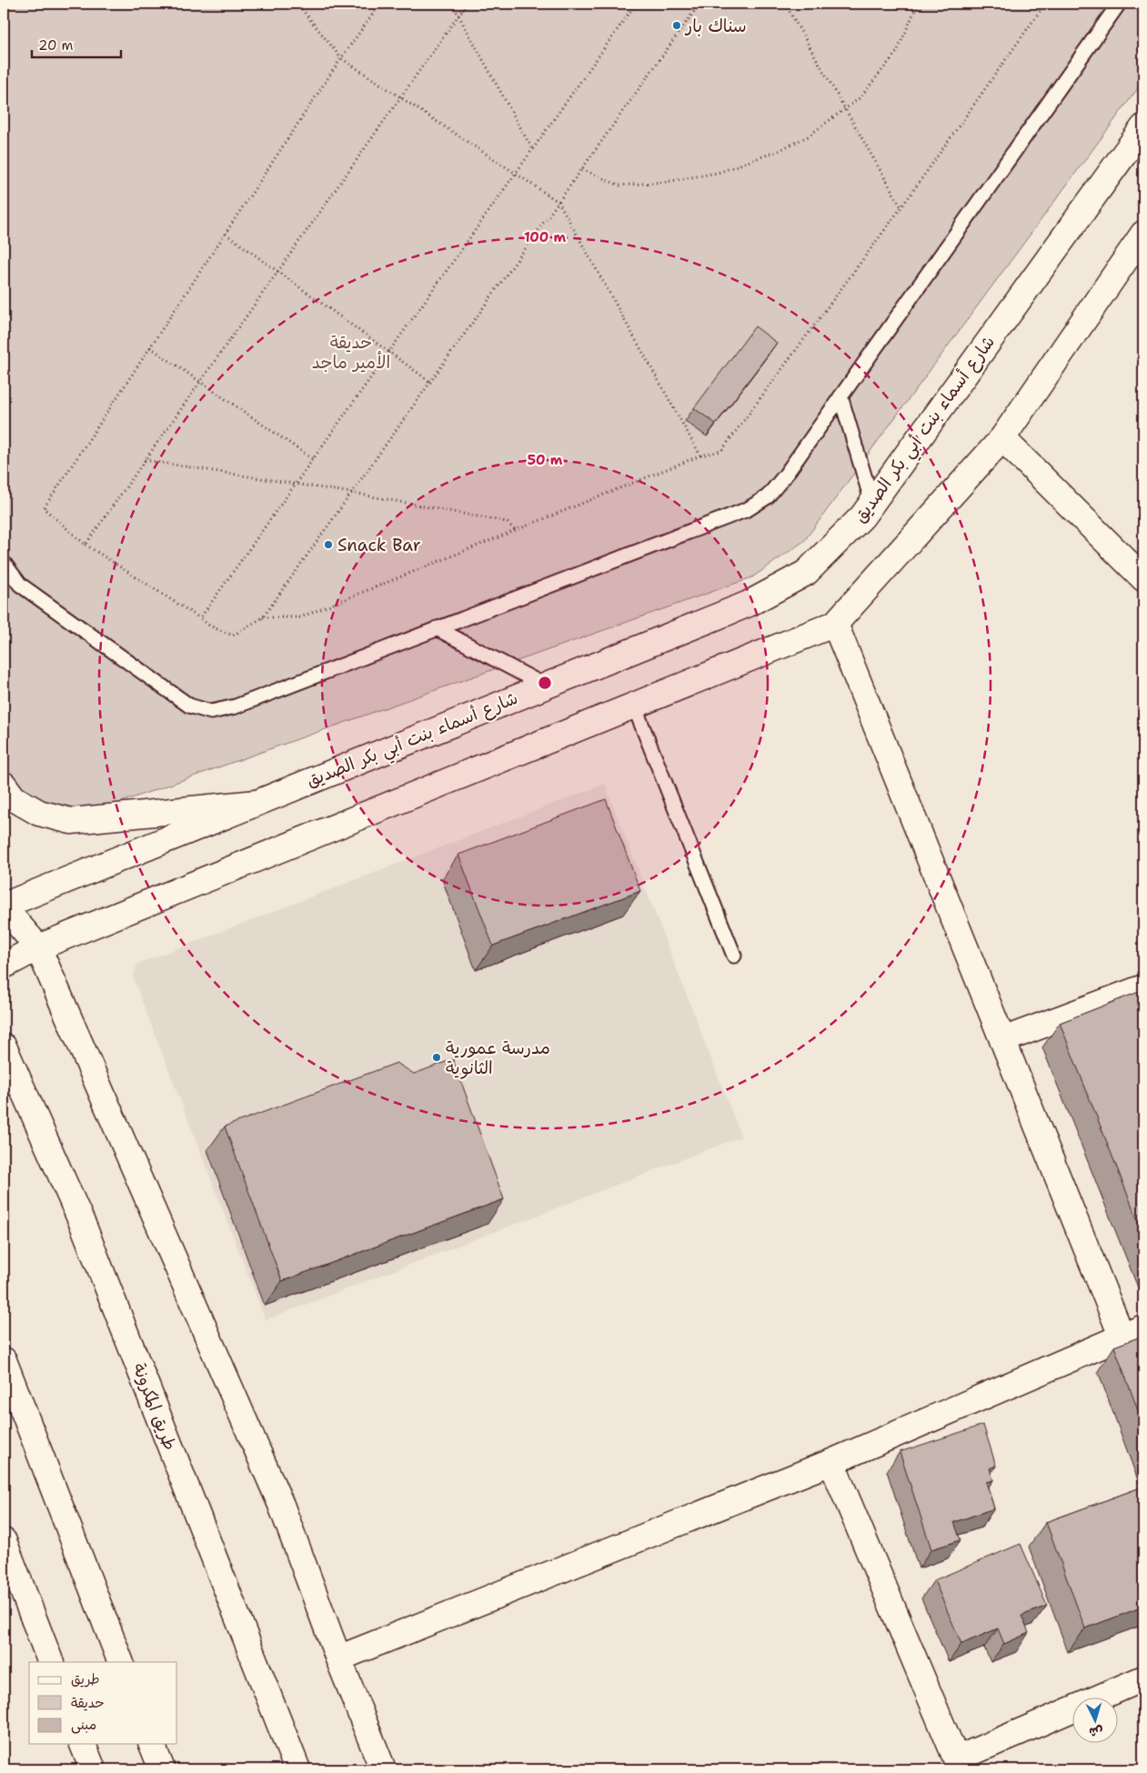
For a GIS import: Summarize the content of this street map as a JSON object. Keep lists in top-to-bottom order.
{
  "streets": {
    "street": ["شارع أسماء بنت أبي بكر الصديق", "طريق المكرونة"]
  },
  "parks": ["حديقة الأمير ماجد"],
  "places": ["سناك بار", "Snack Bar", "مدرسة عمورية الثانوية"],
  "legend": ["طريق", "حديقة", "مبنى"],
  "scale_bar": "20 m",
  "north": "bottom",
  "rings": ["100 m", "50 m"]
}
